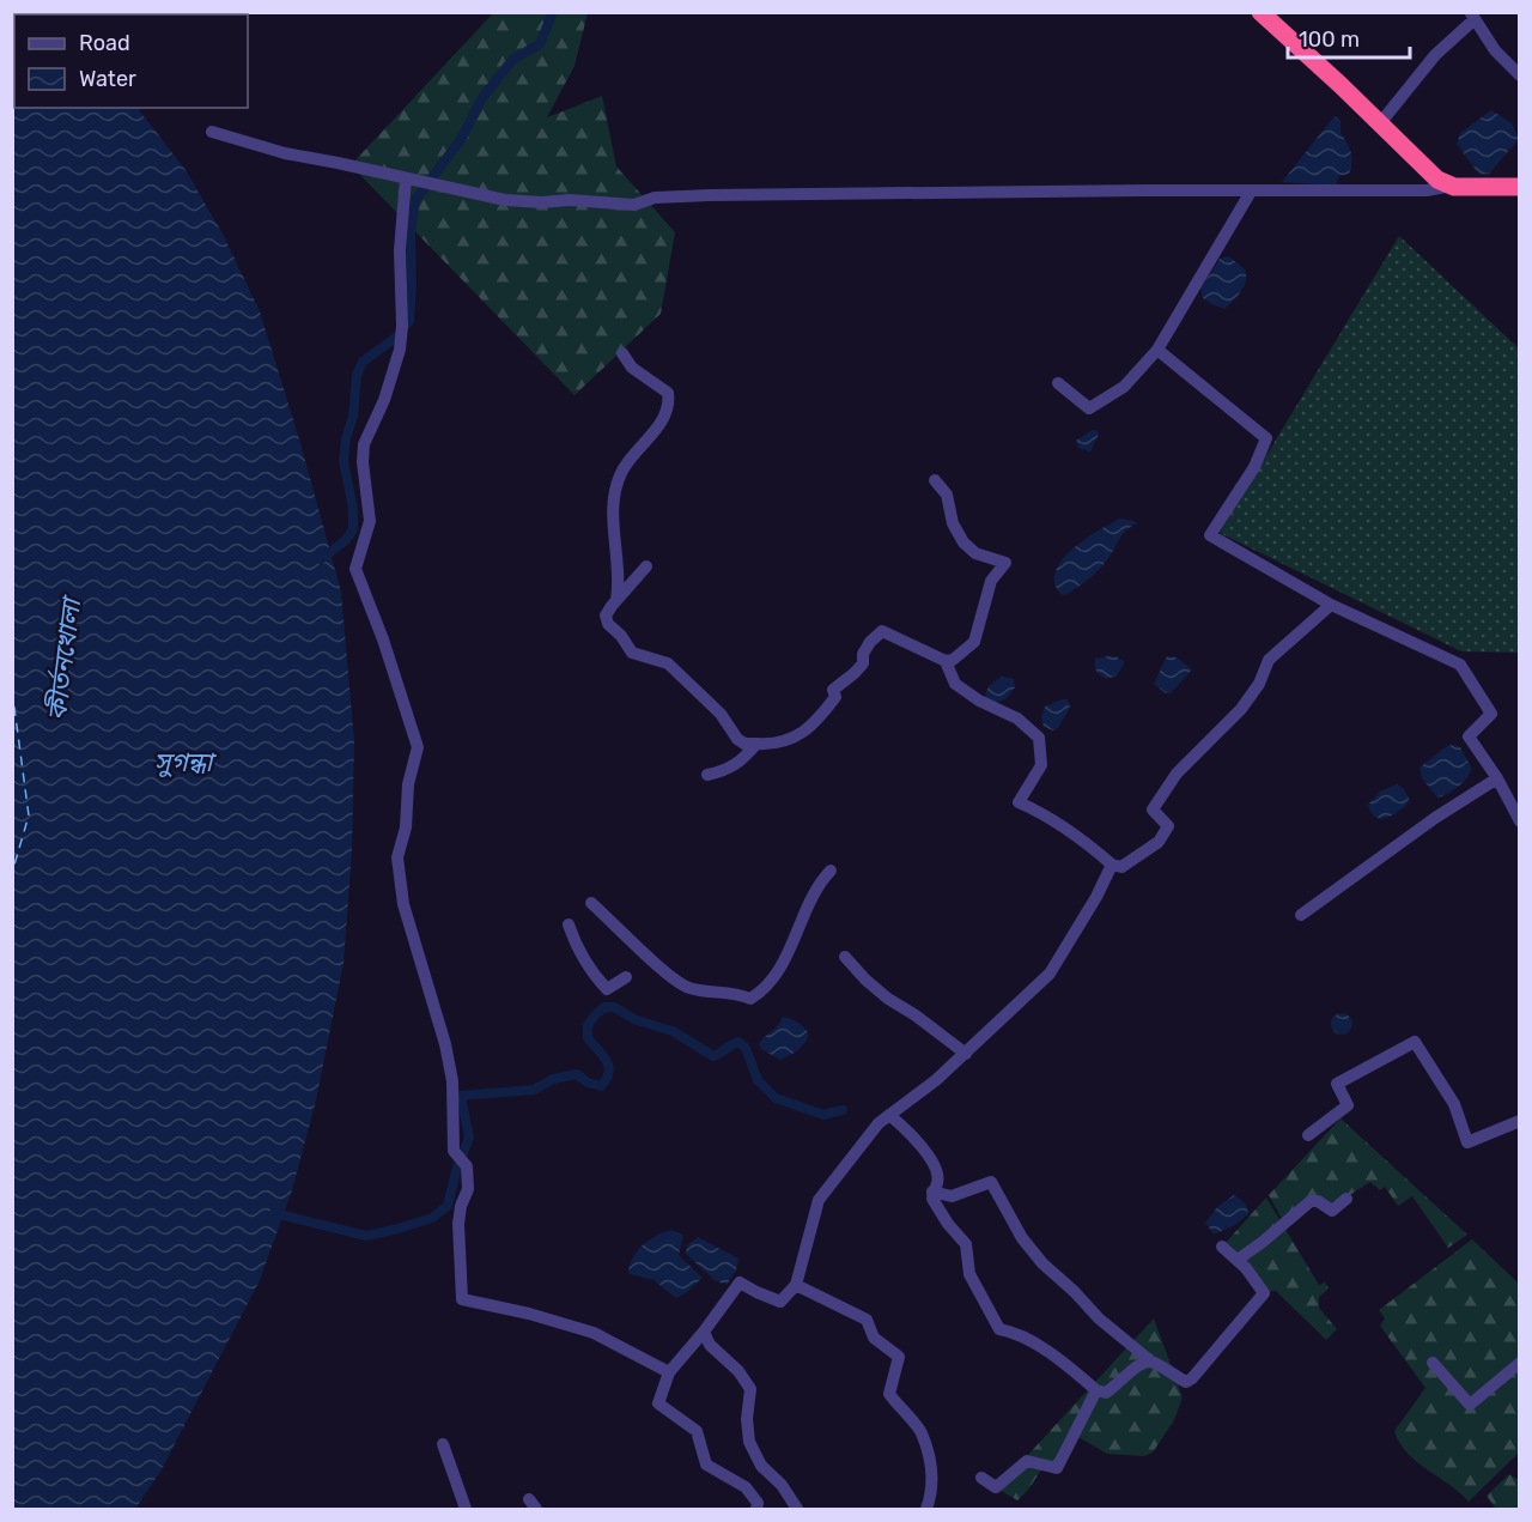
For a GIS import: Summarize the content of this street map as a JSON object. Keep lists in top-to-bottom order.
{
  "water": ["কীর্তনখোলা", "সুগন্ধা"],
  "legend": ["Road", "Water"],
  "scale_bar": "100 m"
}
